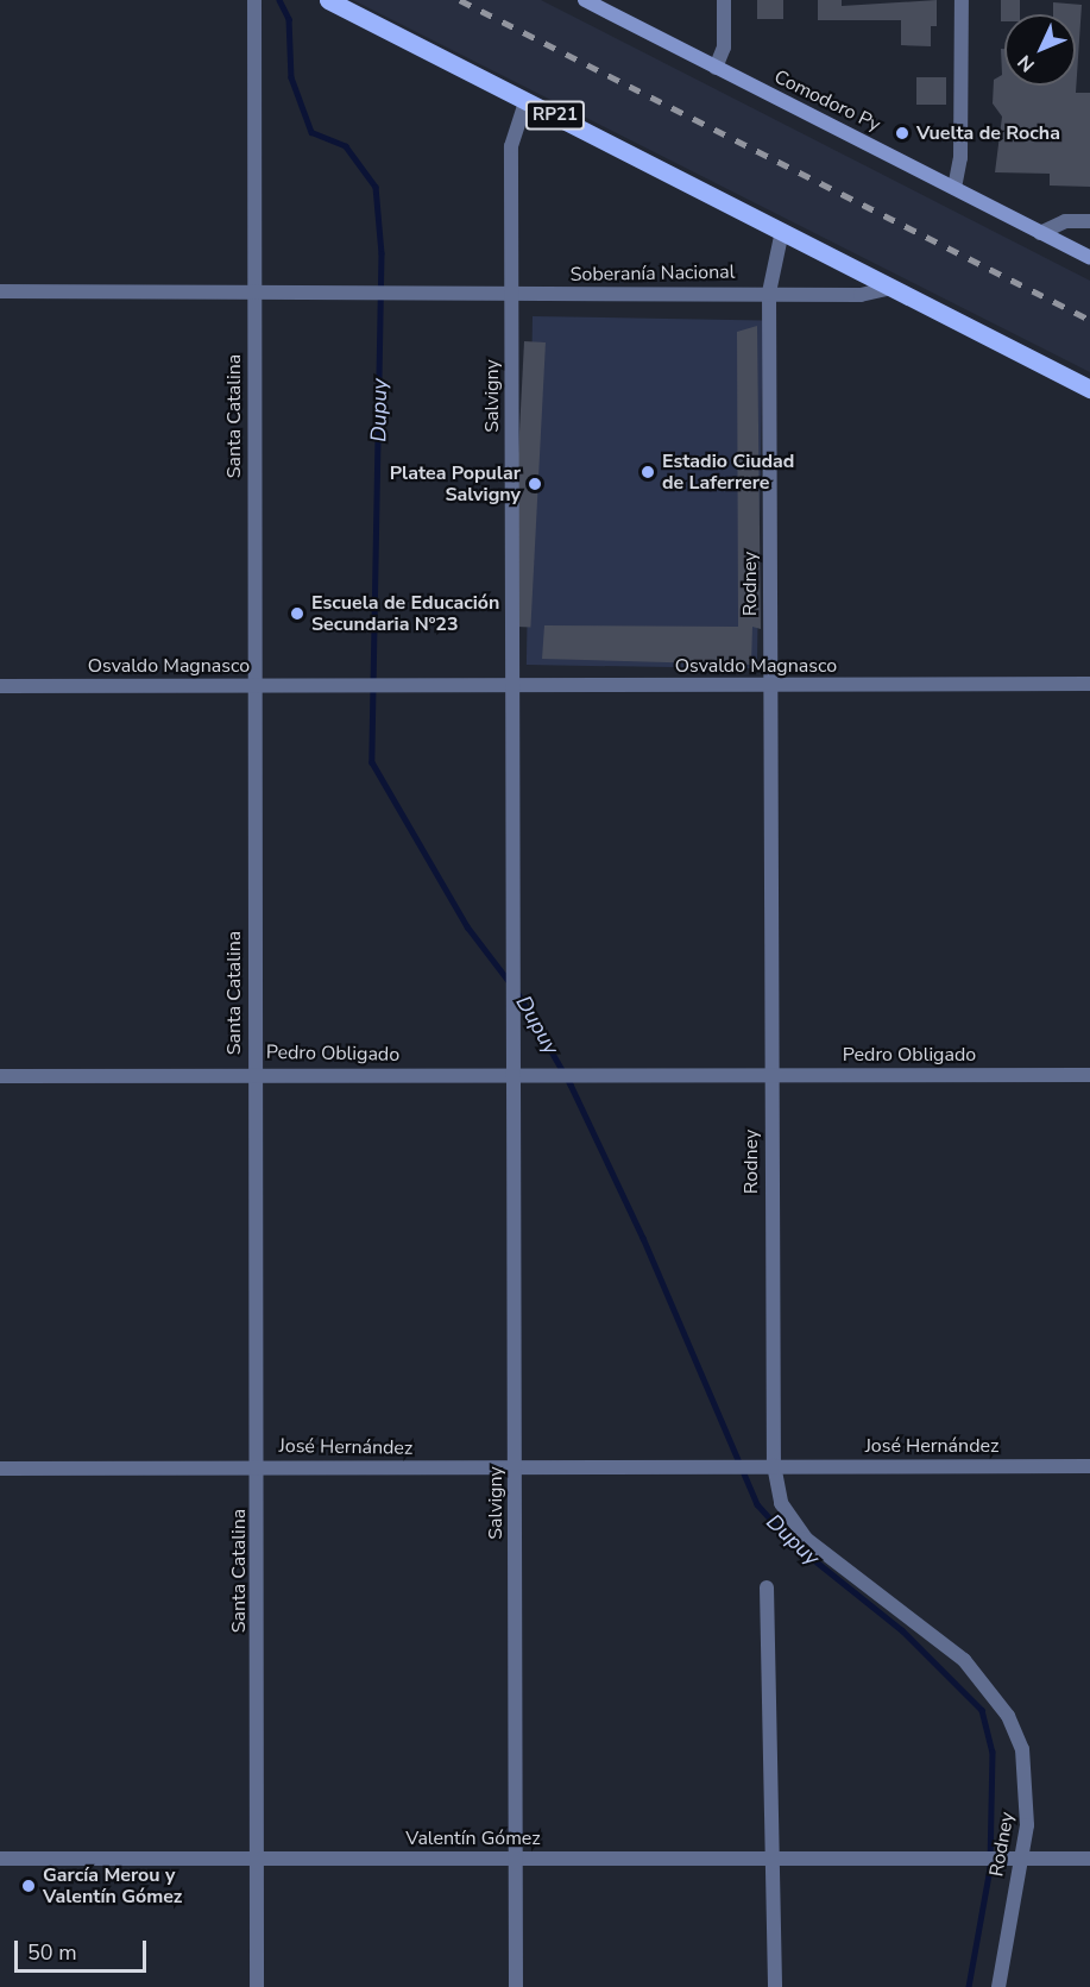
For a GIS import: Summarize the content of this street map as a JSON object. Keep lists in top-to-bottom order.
{
  "streets": {
    "main road": ["Comodoro Py", "RP21"],
    "street": [
      "Soberanía Nacional",
      "Salvigny",
      "Santa Catalina",
      "Rodney",
      "Osvaldo Magnasco",
      "Pedro Obligado",
      "José Hernández",
      "Valentín Gómez"
    ]
  },
  "crossings": [
    ["RP21", "Soberanía Nacional"],
    ["RP21", "Salvigny"],
    ["RP21", "Rodney"],
    ["Soberanía Nacional", "Salvigny"],
    ["Soberanía Nacional", "Santa Catalina"],
    ["Soberanía Nacional", "Rodney"],
    ["Salvigny", "Osvaldo Magnasco"],
    ["Salvigny", "Pedro Obligado"],
    ["Salvigny", "José Hernández"],
    ["Salvigny", "Valentín Gómez"],
    ["Santa Catalina", "Osvaldo Magnasco"],
    ["Santa Catalina", "Pedro Obligado"],
    ["Santa Catalina", "José Hernández"],
    ["Santa Catalina", "Valentín Gómez"],
    ["Rodney", "Osvaldo Magnasco"],
    ["Rodney", "Pedro Obligado"],
    ["Rodney", "José Hernández"],
    ["Rodney", "Valentín Gómez"]
  ],
  "water": ["Dupuy"],
  "places": [
    "Vuelta de Rocha",
    "Estadio Ciudad de Laferrere",
    "Platea Popular Salvigny",
    "Escuela de Educación Secundaria Nº23",
    "García Merou y Valentín Gómez"
  ],
  "scale_bar": "50 m",
  "north": "bottom left"
}
